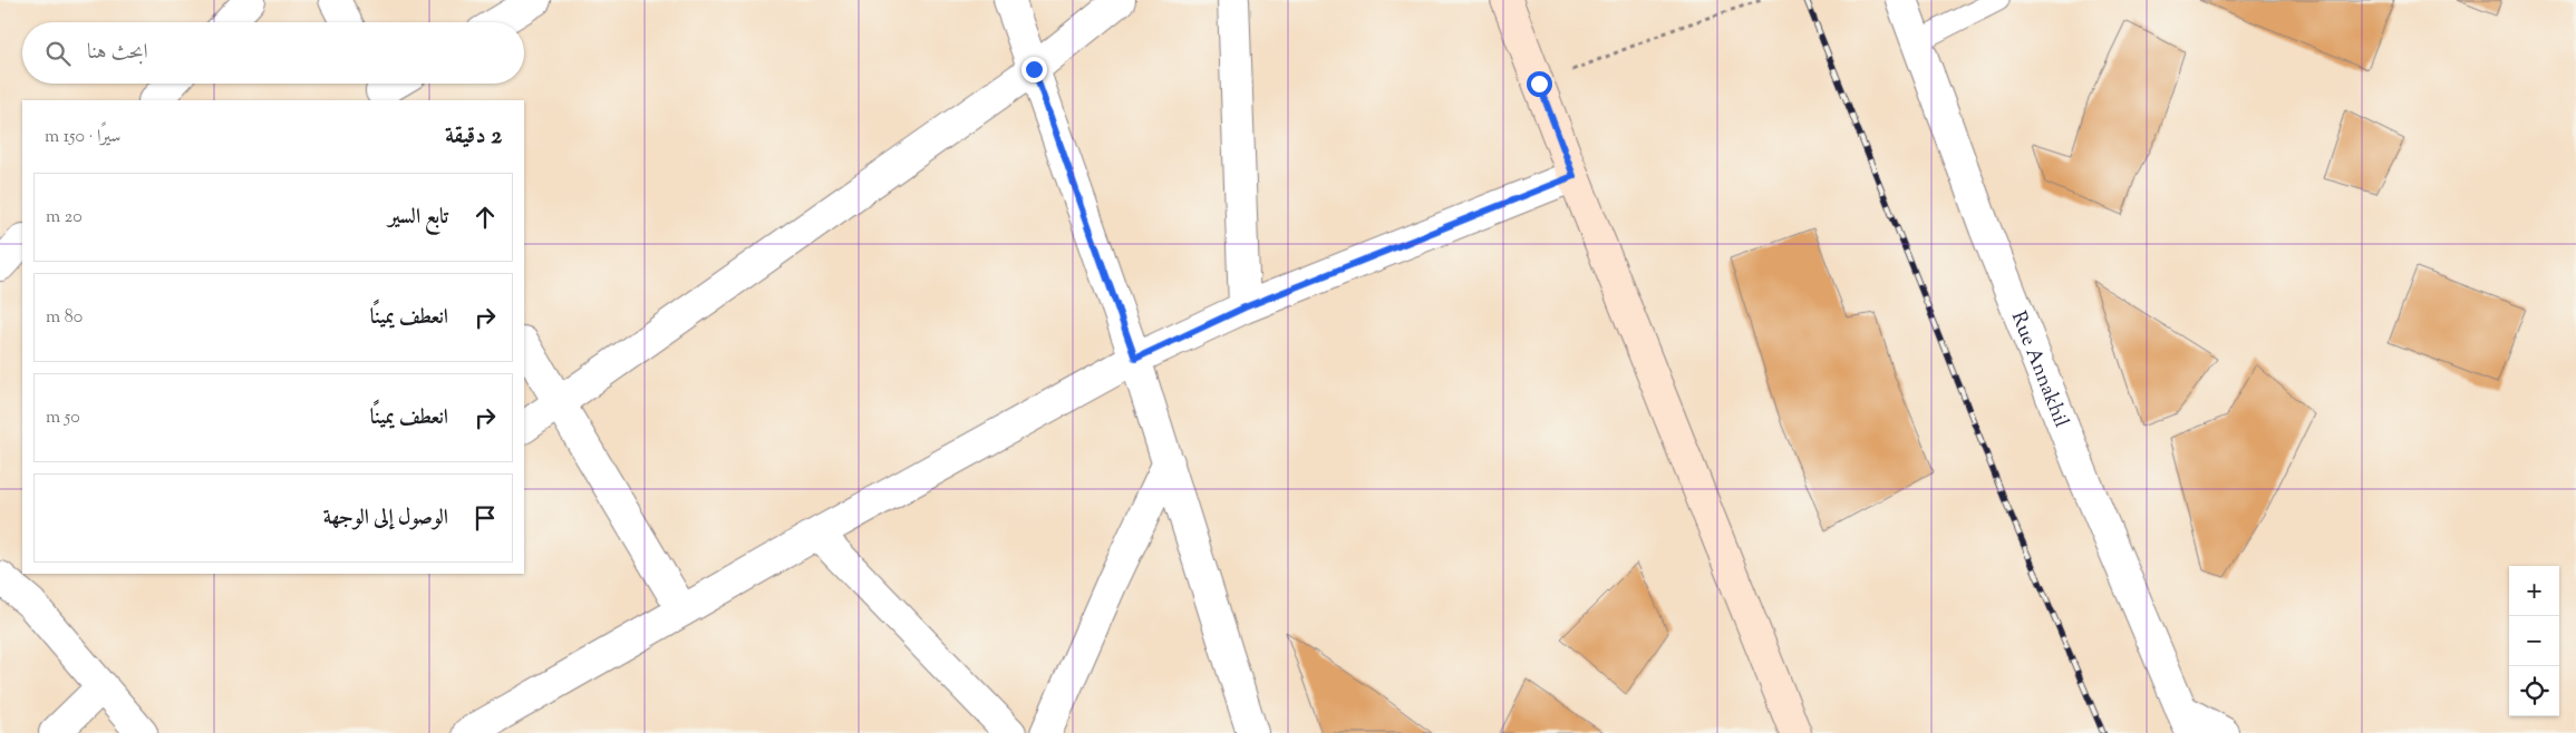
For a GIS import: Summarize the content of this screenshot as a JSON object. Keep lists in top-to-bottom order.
{
  "streets": {
    "street": ["Rue Annakhil"]
  },
  "page": {
    "search": "ابحث هنا",
    "heading": ["2 دقيقة", "سيرًا · 150 m"],
    "list": [
      ["تابع السير", "20 m"],
      ["انعطف يمينًا", "80 m"],
      ["انعطف يمينًا", "50 m"],
      "الوصول إلى الوجهة"
    ],
    "map_buttons": ["+", "−"]
  }
}
